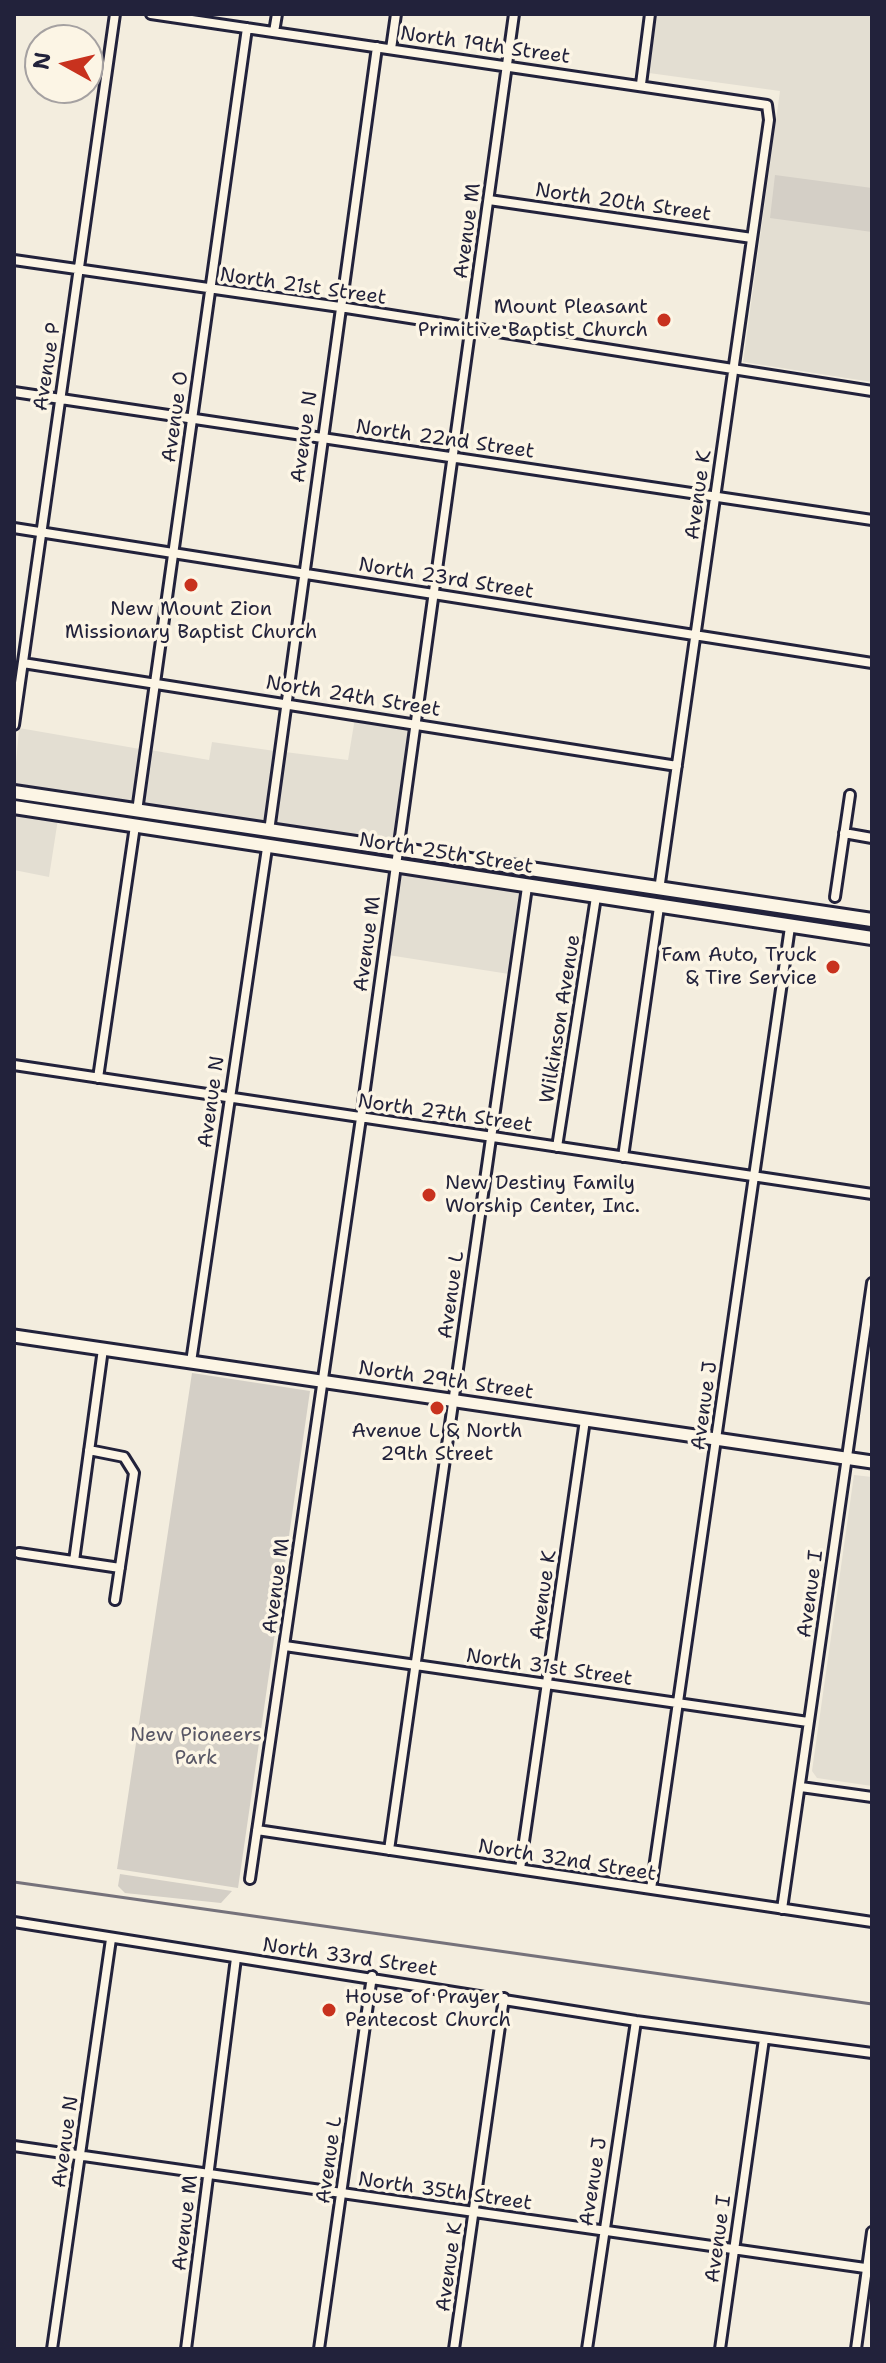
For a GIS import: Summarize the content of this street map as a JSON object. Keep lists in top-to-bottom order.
{
  "streets": {
    "main road": ["North 25th Street"],
    "street": [
      "North 19th Street",
      "North 20th Street",
      "Avenue M",
      "North 21st Street",
      "Avenue P",
      "Avenue O",
      "Avenue N",
      "North 22nd Street",
      "Avenue K",
      "North 23rd Street",
      "North 24th Street",
      "Wilkinson Avenue",
      "North 27th Street",
      "Avenue L",
      "North 29th Street",
      "Avenue J",
      "Avenue I",
      "North 31st Street",
      "North 32nd Street",
      "North 33rd Street",
      "North 35th Street"
    ]
  },
  "crossings": [
    ["North 19th Street", "Avenue M"],
    ["North 19th Street", "Avenue O"],
    ["North 19th Street", "Avenue N"],
    ["North 19th Street", "Avenue K"],
    ["North 20th Street", "Avenue M"],
    ["North 20th Street", "Avenue K"],
    ["Avenue M", "North 21st Street"],
    ["Avenue M", "North 22nd Street"],
    ["Avenue M", "North 23rd Street"],
    ["Avenue M", "North 24th Street"],
    ["Avenue M", "North 25th Street"],
    ["Avenue M", "North 27th Street"],
    ["Avenue M", "North 29th Street"],
    ["Avenue M", "North 31st Street"],
    ["Avenue M", "North 32nd Street"],
    ["Avenue M", "North 33rd Street"],
    ["Avenue M", "North 35th Street"],
    ["North 21st Street", "Avenue P"],
    ["North 21st Street", "Avenue O"],
    ["North 21st Street", "Avenue N"],
    ["North 21st Street", "Avenue K"],
    ["Avenue P", "North 22nd Street"],
    ["Avenue P", "North 23rd Street"],
    ["Avenue P", "North 24th Street"],
    ["Avenue O", "North 22nd Street"],
    ["Avenue O", "North 23rd Street"],
    ["Avenue O", "North 24th Street"],
    ["Avenue O", "North 25th Street"],
    ["Avenue N", "North 22nd Street"],
    ["Avenue N", "North 23rd Street"],
    ["Avenue N", "North 24th Street"],
    ["Avenue N", "North 25th Street"],
    ["Avenue N", "North 27th Street"],
    ["Avenue N", "North 29th Street"],
    ["Avenue N", "North 33rd Street"],
    ["Avenue N", "North 35th Street"],
    ["North 22nd Street", "Avenue K"],
    ["Avenue K", "North 23rd Street"],
    ["Avenue K", "North 24th Street"],
    ["Avenue K", "North 25th Street"],
    ["Avenue K", "North 29th Street"],
    ["Avenue K", "North 31st Street"],
    ["Avenue K", "North 32nd Street"],
    ["Avenue K", "North 33rd Street"],
    ["Avenue K", "North 35th Street"],
    ["North 25th Street", "Wilkinson Avenue"],
    ["North 25th Street", "Avenue L"],
    ["North 25th Street", "Avenue J"],
    ["Wilkinson Avenue", "North 27th Street"],
    ["North 27th Street", "Avenue L"],
    ["North 27th Street", "Avenue J"],
    ["Avenue L", "North 29th Street"],
    ["Avenue L", "North 31st Street"],
    ["Avenue L", "North 32nd Street"],
    ["Avenue L", "North 33rd Street"],
    ["Avenue L", "North 35th Street"],
    ["North 29th Street", "Avenue J"],
    ["North 29th Street", "Avenue I"],
    ["Avenue J", "North 31st Street"],
    ["Avenue J", "North 32nd Street"],
    ["Avenue J", "North 33rd Street"],
    ["Avenue J", "North 35th Street"],
    ["Avenue I", "North 31st Street"],
    ["Avenue I", "North 32nd Street"],
    ["Avenue I", "North 33rd Street"],
    ["Avenue I", "North 35th Street"]
  ],
  "parks": ["New Pioneers Park"],
  "places": [
    "Mount Pleasant Primitive Baptist Church",
    "New Mount Zion Missionary Baptist Church",
    "Fam Auto, Truck & Tire Service",
    "New Destiny Family Worship Center, Inc.",
    "Avenue L & North 29th Street",
    "House of Prayer Pentecost Church"
  ],
  "north": "left"
}
